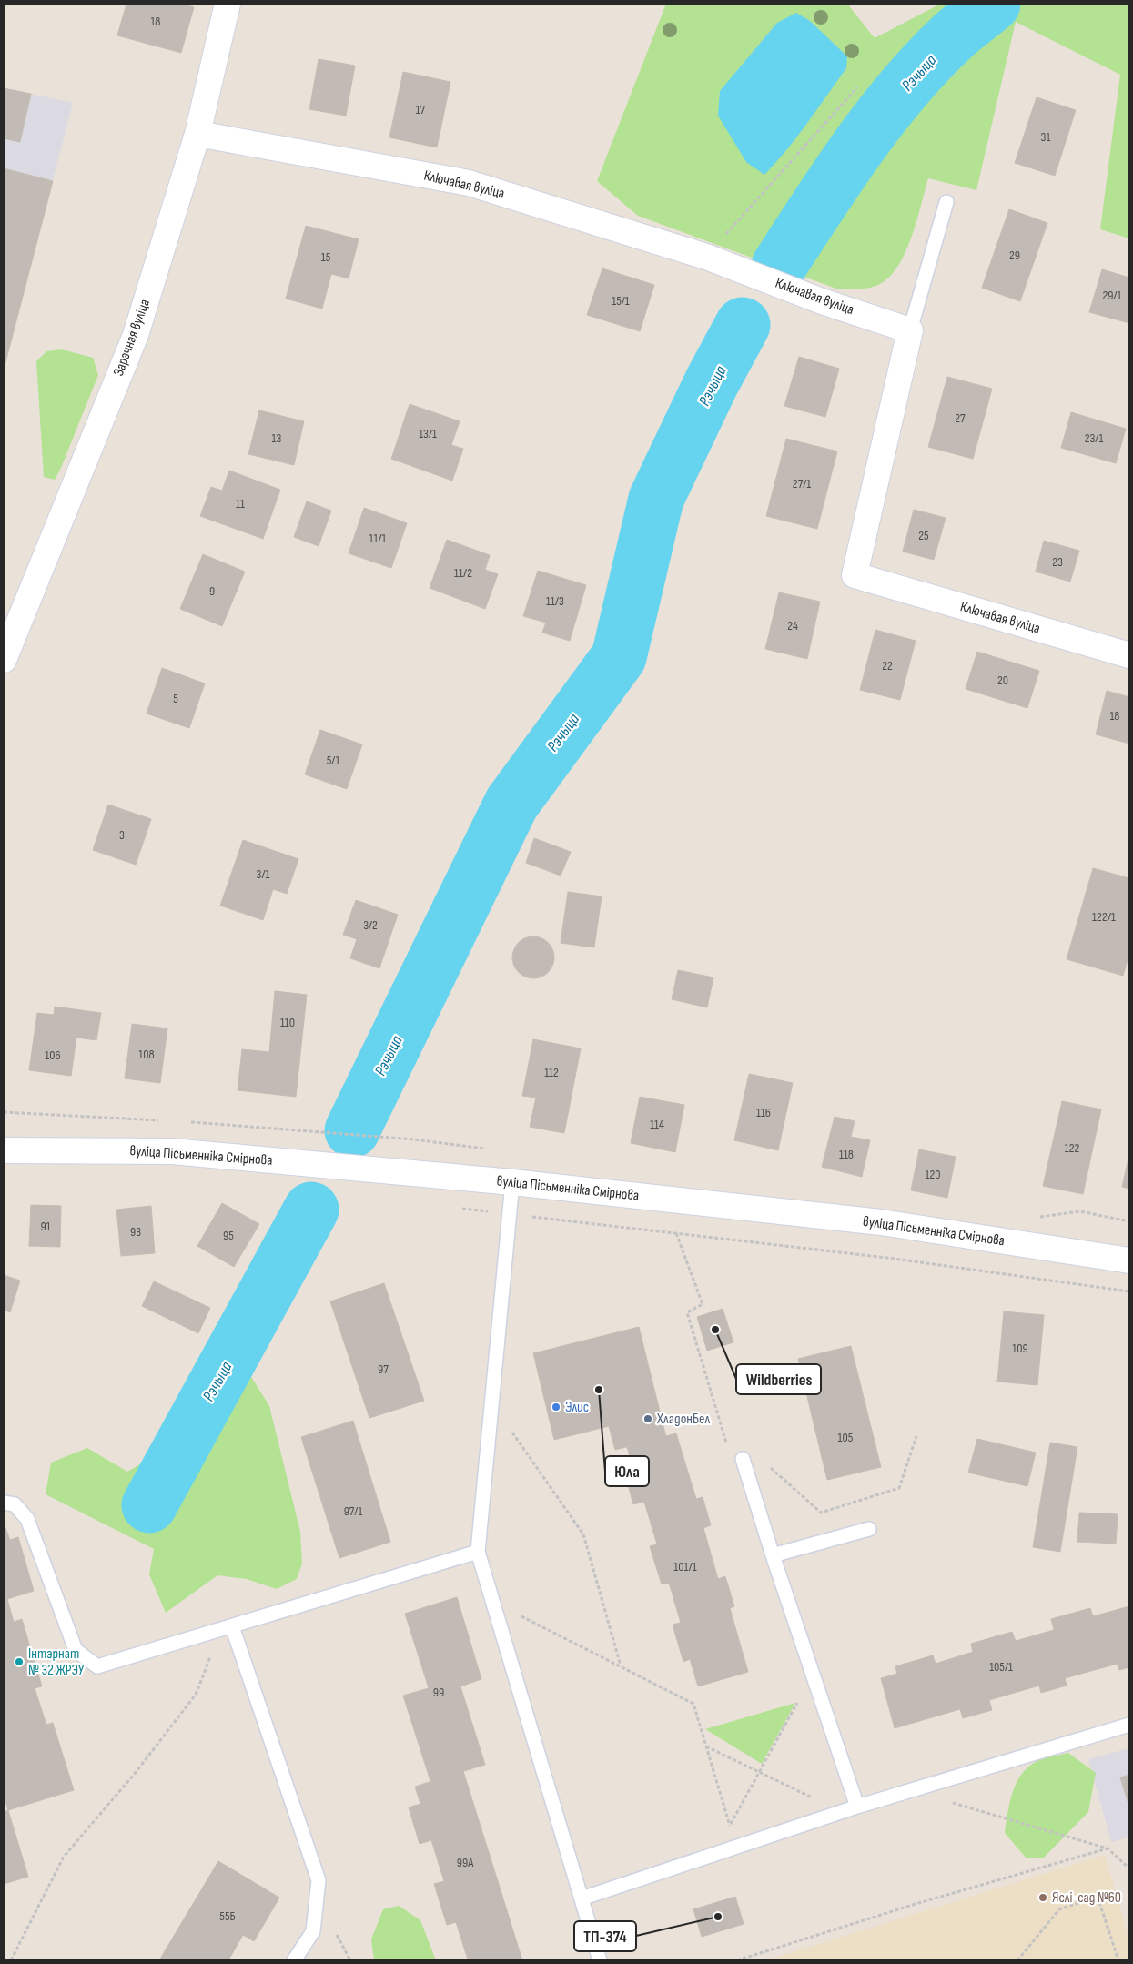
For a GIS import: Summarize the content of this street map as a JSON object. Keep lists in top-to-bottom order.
{
  "streets": {
    "street": ["Ключавая вуліца", "Зарэчная вуліца", "вуліца Пісьменніка Смірнова"]
  },
  "crossings": [
    ["Ключавая вуліца", "Зарэчная вуліца"]
  ],
  "water": ["Рэчыца"],
  "places": [
    "Wildberries",
    "Юла",
    "Элис",
    "ХладонБел",
    "Інтэрнат № 32 ЖРЭУ",
    "Яслі-сад №60",
    "ТП-374"
  ],
  "house_numbers": [
    "18",
    "17",
    "31",
    "29",
    "15",
    "29/1",
    "15/1",
    "27",
    "13/1",
    "13",
    "23/1",
    "27/1",
    "11",
    "25",
    "11/1",
    "23",
    "11/2",
    "9",
    "11/3",
    "24",
    "22",
    "20",
    "5",
    "18",
    "5/1",
    "3",
    "3/1",
    "122/1",
    "3/2",
    "110",
    "108",
    "106",
    "112",
    "116",
    "114",
    "122",
    "118",
    "120",
    "91",
    "93",
    "95",
    "109",
    "97",
    "105",
    "97/1",
    "101/1",
    "105/1",
    "99",
    "99А",
    "55Б"
  ]
}
